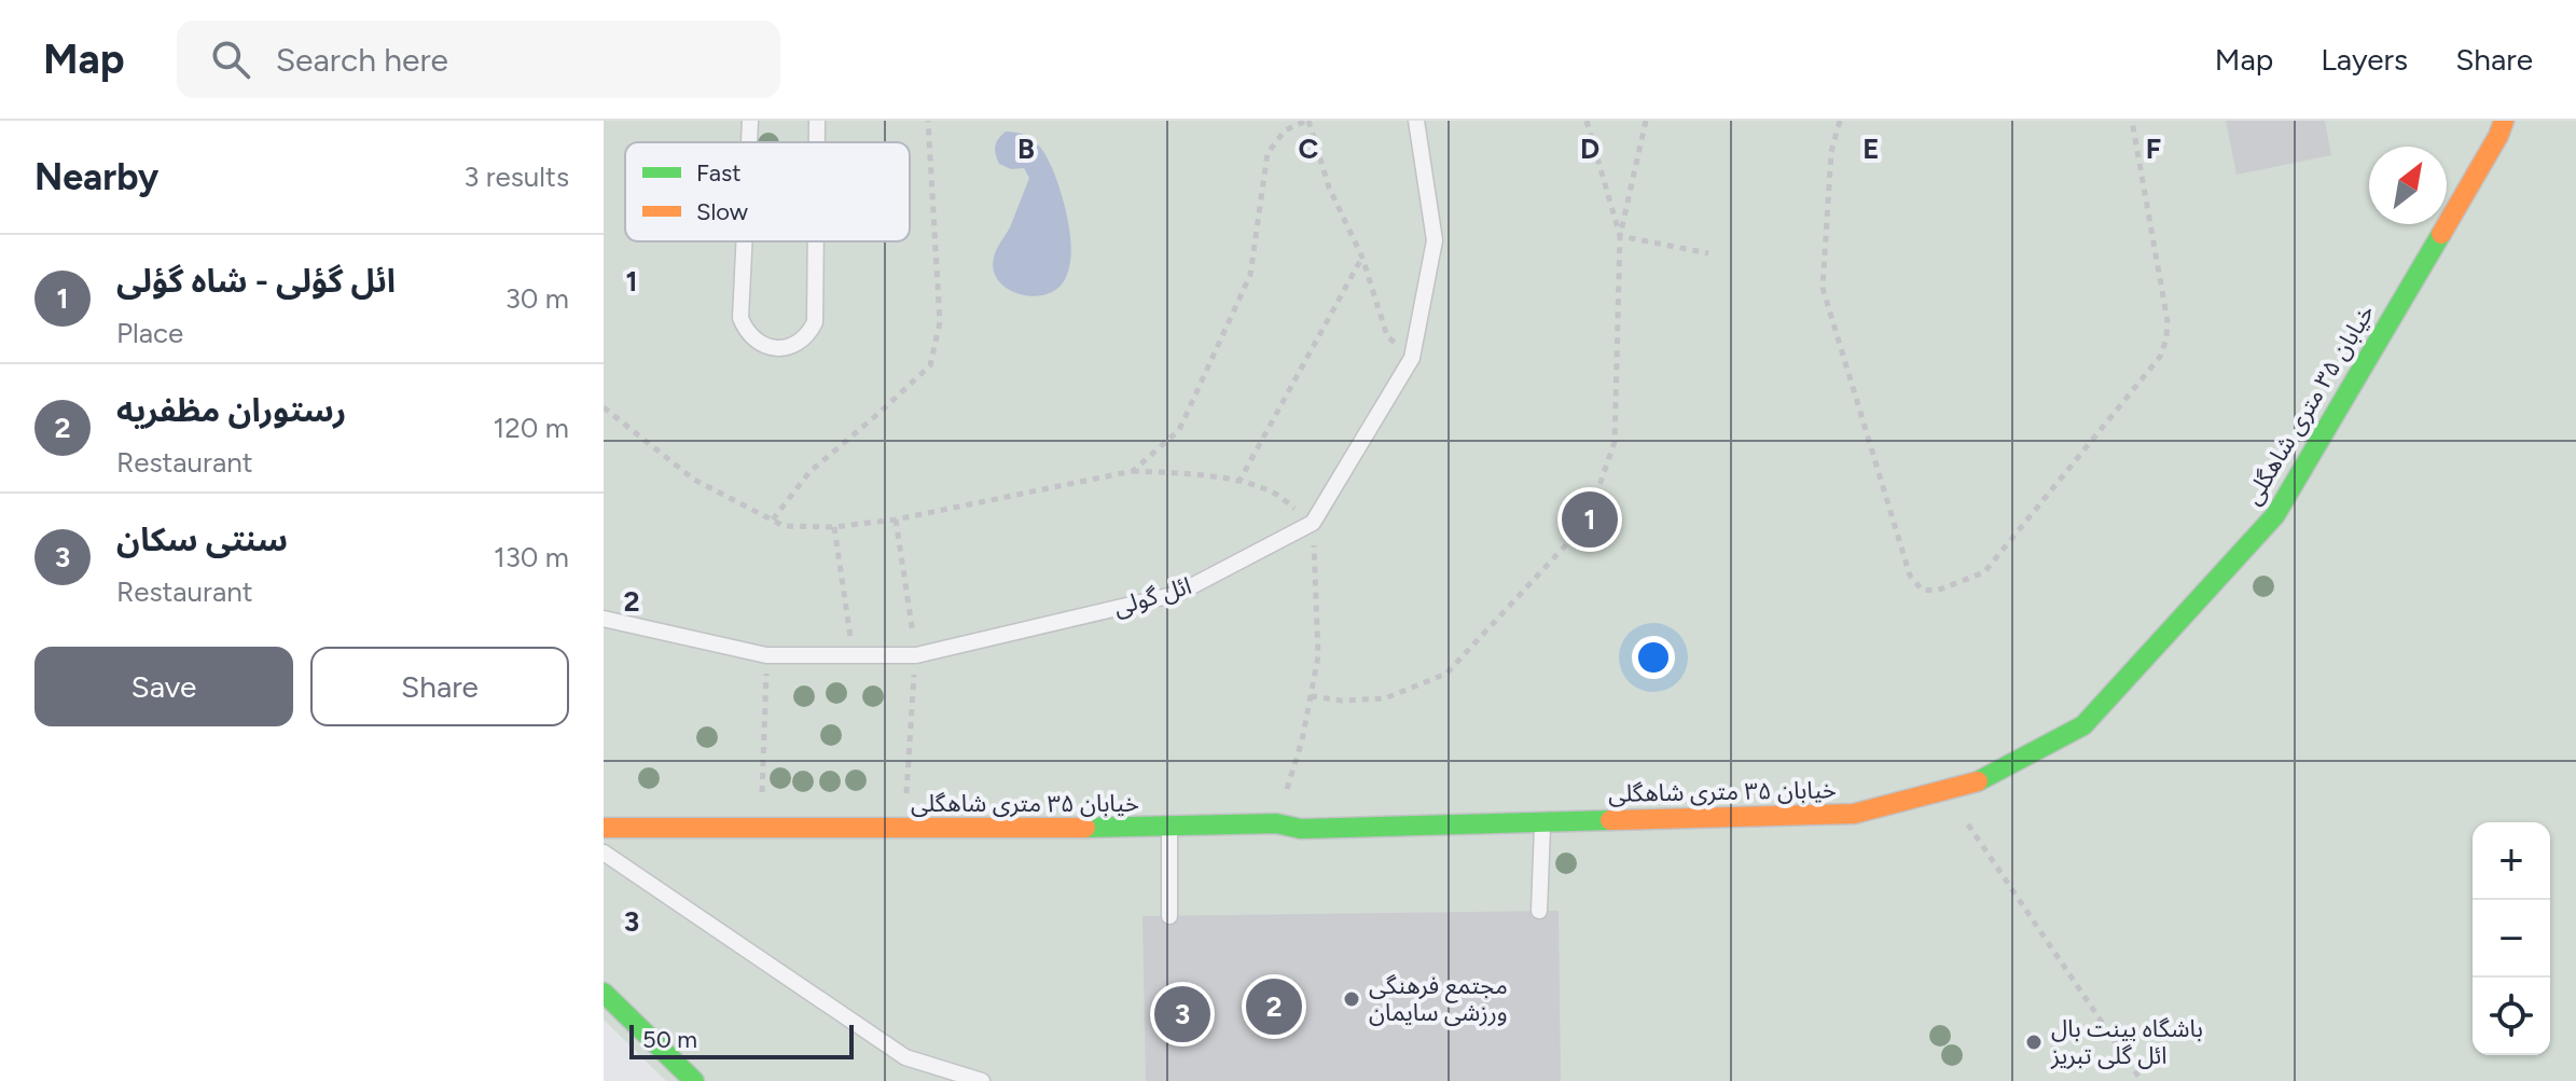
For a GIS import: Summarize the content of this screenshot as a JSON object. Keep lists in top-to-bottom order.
{
  "streets": {
    "street": ["خیابان ۳۵ متری شاهگلی"],
    "lane": ["ائل گولی"]
  },
  "places": ["مجتمع فرهنگی ورزشی سایمان", "باشگاه پینت بال ائل گلی تبریز"],
  "legend": ["Fast", "Slow"],
  "scale_bar": "50 m",
  "north": "top right",
  "page": {
    "header": "Map",
    "search": "Search here",
    "nav": ["Map", "Layers", "Share"],
    "heading": ["Nearby", "3 results"],
    "list": [
      {
        "mark": "1",
        "name": "ائل گؤلی - شاه گؤلی",
        "note": "Place",
        "value": "30 m"
      },
      {
        "mark": "2",
        "name": "رستوران مظفریه",
        "note": "Restaurant",
        "value": "120 m"
      },
      {
        "mark": "3",
        "name": "سنتی سکان",
        "note": "Restaurant",
        "value": "130 m"
      }
    ],
    "pins": ["1", "2", "3"],
    "buttons": ["Save", "Share"],
    "map_buttons": ["+", "−"],
    "scale": "50 m"
  },
  "grid": {
    "columns": [
      "B",
      "C",
      "D",
      "E",
      "F"
    ],
    "rows": ["1", "2", "3"]
  }
}
